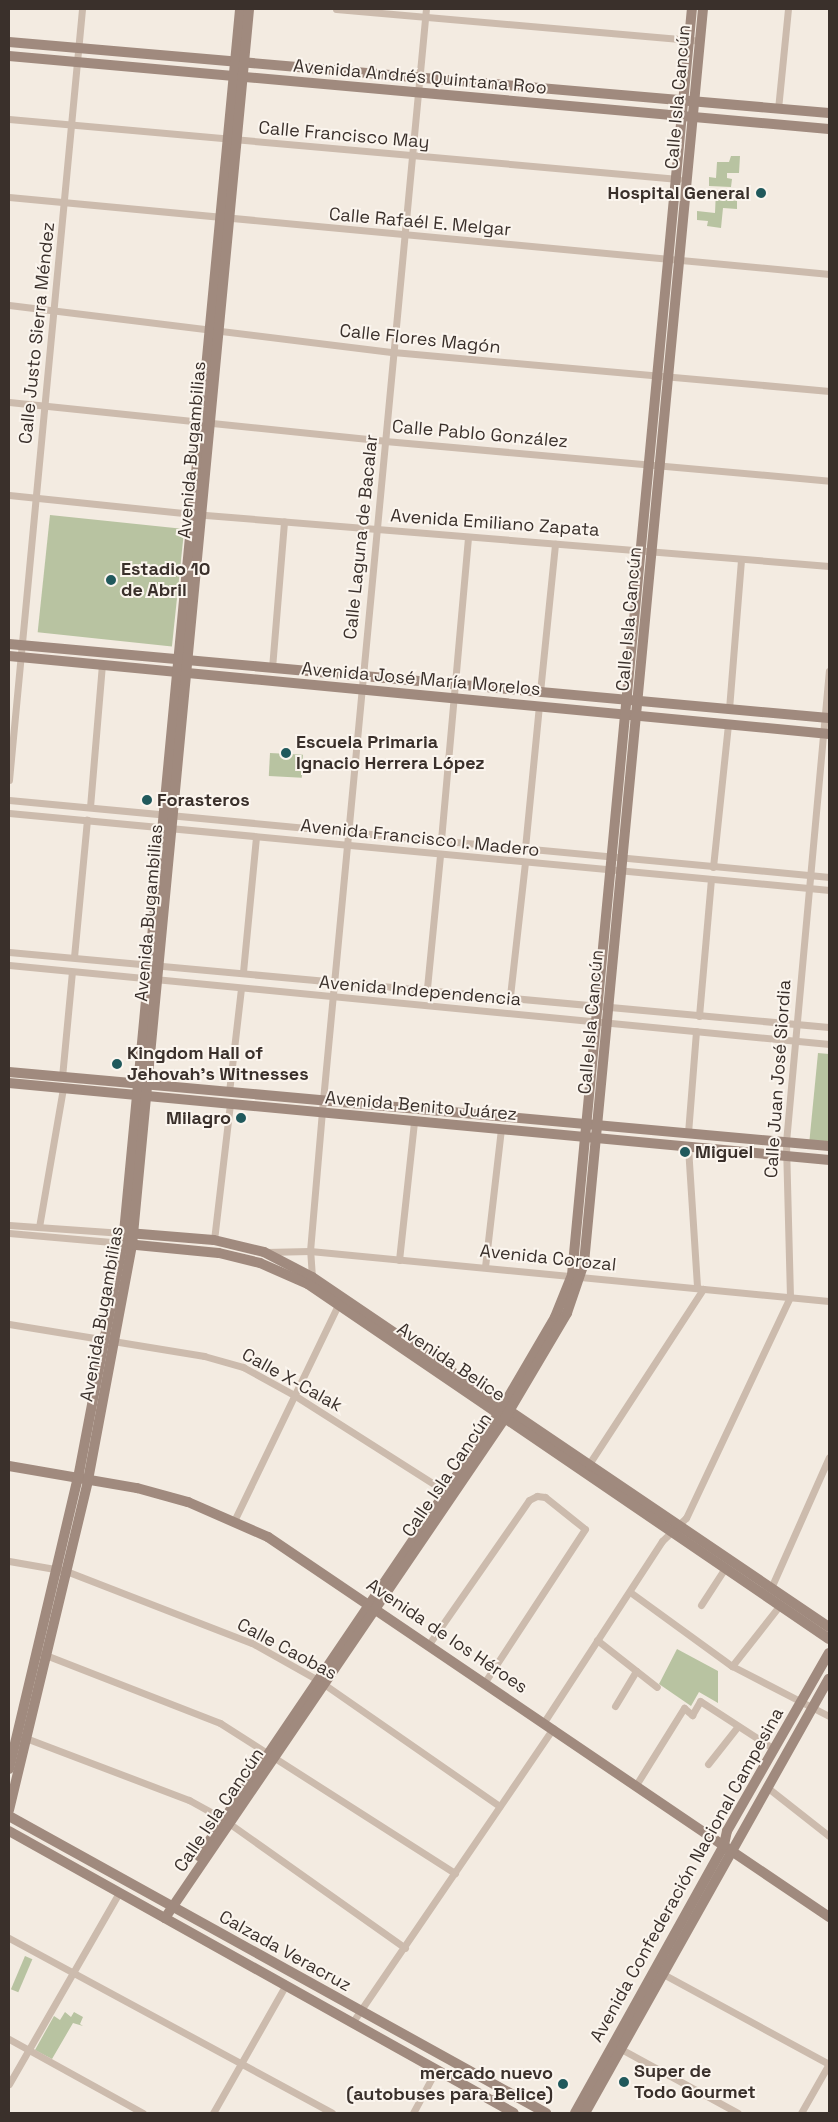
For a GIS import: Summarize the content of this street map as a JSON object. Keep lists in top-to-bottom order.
{
  "streets": {
    "main road": [
      "Avenida Andrés Quintana Roo",
      "Calle Isla Cancún",
      "Avenida Bugambilias",
      "Avenida José María Morelos",
      "Avenida Benito Juárez",
      "Avenida Belice",
      "Avenida de los Héroes",
      "Avenida Confederación Nacional Campesina",
      "Calzada Veracruz"
    ],
    "street": [
      "Calle Francisco May",
      "Calle Rafaél E. Melgar",
      "Calle Justo Sierra Méndez",
      "Calle Flores Magón",
      "Calle Pablo González",
      "Avenida Emiliano Zapata",
      "Calle Laguna de Bacalar",
      "Avenida Francisco I. Madero",
      "Avenida Independencia",
      "Calle Juan José Siordia",
      "Avenida Corozal",
      "Calle X-Calak",
      "Calle Caobas"
    ]
  },
  "crossings": [
    ["Avenida Andrés Quintana Roo", "Calle Isla Cancún"],
    ["Avenida Andrés Quintana Roo", "Calle Justo Sierra Méndez"],
    ["Avenida Andrés Quintana Roo", "Avenida Bugambilias"],
    ["Avenida Andrés Quintana Roo", "Calle Laguna de Bacalar"],
    ["Calle Isla Cancún", "Calle Francisco May"],
    ["Calle Isla Cancún", "Calle Rafaél E. Melgar"],
    ["Calle Isla Cancún", "Calle Flores Magón"],
    ["Calle Isla Cancún", "Calle Pablo González"],
    ["Calle Isla Cancún", "Avenida Emiliano Zapata"],
    ["Calle Isla Cancún", "Avenida José María Morelos"],
    ["Calle Isla Cancún", "Avenida Francisco I. Madero"],
    ["Calle Isla Cancún", "Avenida Independencia"],
    ["Calle Isla Cancún", "Avenida Benito Juárez"],
    ["Calle Isla Cancún", "Avenida Corozal"],
    ["Calle Isla Cancún", "Avenida Belice"],
    ["Calle Isla Cancún", "Calle X-Calak"],
    ["Calle Isla Cancún", "Avenida de los Héroes"],
    ["Calle Isla Cancún", "Calle Caobas"],
    ["Calle Isla Cancún", "Calzada Veracruz"],
    ["Calle Francisco May", "Calle Justo Sierra Méndez"],
    ["Calle Francisco May", "Avenida Bugambilias"],
    ["Calle Francisco May", "Calle Laguna de Bacalar"],
    ["Calle Rafaél E. Melgar", "Calle Justo Sierra Méndez"],
    ["Calle Rafaél E. Melgar", "Avenida Bugambilias"],
    ["Calle Rafaél E. Melgar", "Calle Laguna de Bacalar"],
    ["Calle Justo Sierra Méndez", "Calle Flores Magón"],
    ["Calle Justo Sierra Méndez", "Calle Pablo González"],
    ["Calle Justo Sierra Méndez", "Avenida Emiliano Zapata"],
    ["Calle Justo Sierra Méndez", "Avenida José María Morelos"],
    ["Calle Flores Magón", "Avenida Bugambilias"],
    ["Calle Flores Magón", "Calle Laguna de Bacalar"],
    ["Calle Pablo González", "Avenida Bugambilias"],
    ["Calle Pablo González", "Calle Laguna de Bacalar"],
    ["Avenida Bugambilias", "Avenida Emiliano Zapata"],
    ["Avenida Bugambilias", "Avenida José María Morelos"],
    ["Avenida Bugambilias", "Avenida Francisco I. Madero"],
    ["Avenida Bugambilias", "Avenida Independencia"],
    ["Avenida Bugambilias", "Avenida Benito Juárez"],
    ["Avenida Bugambilias", "Avenida Belice"],
    ["Avenida Bugambilias", "Calle X-Calak"],
    ["Avenida Bugambilias", "Avenida de los Héroes"],
    ["Avenida Bugambilias", "Calle Caobas"],
    ["Avenida Emiliano Zapata", "Calle Laguna de Bacalar"],
    ["Calle Laguna de Bacalar", "Avenida José María Morelos"],
    ["Calle Laguna de Bacalar", "Avenida Francisco I. Madero"],
    ["Calle Laguna de Bacalar", "Avenida Independencia"],
    ["Calle Laguna de Bacalar", "Avenida Benito Juárez"],
    ["Calle Laguna de Bacalar", "Avenida Corozal"],
    ["Calle Laguna de Bacalar", "Avenida Belice"],
    ["Avenida José María Morelos", "Calle Juan José Siordia"],
    ["Avenida Francisco I. Madero", "Calle Juan José Siordia"],
    ["Avenida Independencia", "Calle Juan José Siordia"],
    ["Calle Juan José Siordia", "Avenida Benito Juárez"],
    ["Calle Juan José Siordia", "Avenida Corozal"],
    ["Calle Juan José Siordia", "Avenida Belice"],
    ["Calle Juan José Siordia", "Avenida de los Héroes"],
    ["Avenida Corozal", "Avenida Belice"],
    ["Avenida de los Héroes", "Avenida Confederación Nacional Campesina"]
  ],
  "places": [
    "Hospital General",
    "Estadio 10 de Abril",
    "Escuela Primaria Ignacio Herrera López",
    "Forasteros",
    "Kingdom Hall of Jehovah's Witnesses",
    "Milagro",
    "Miguel",
    "Super de Todo Gourmet",
    "mercado nuevo (autobuses para Belice)"
  ]
}
